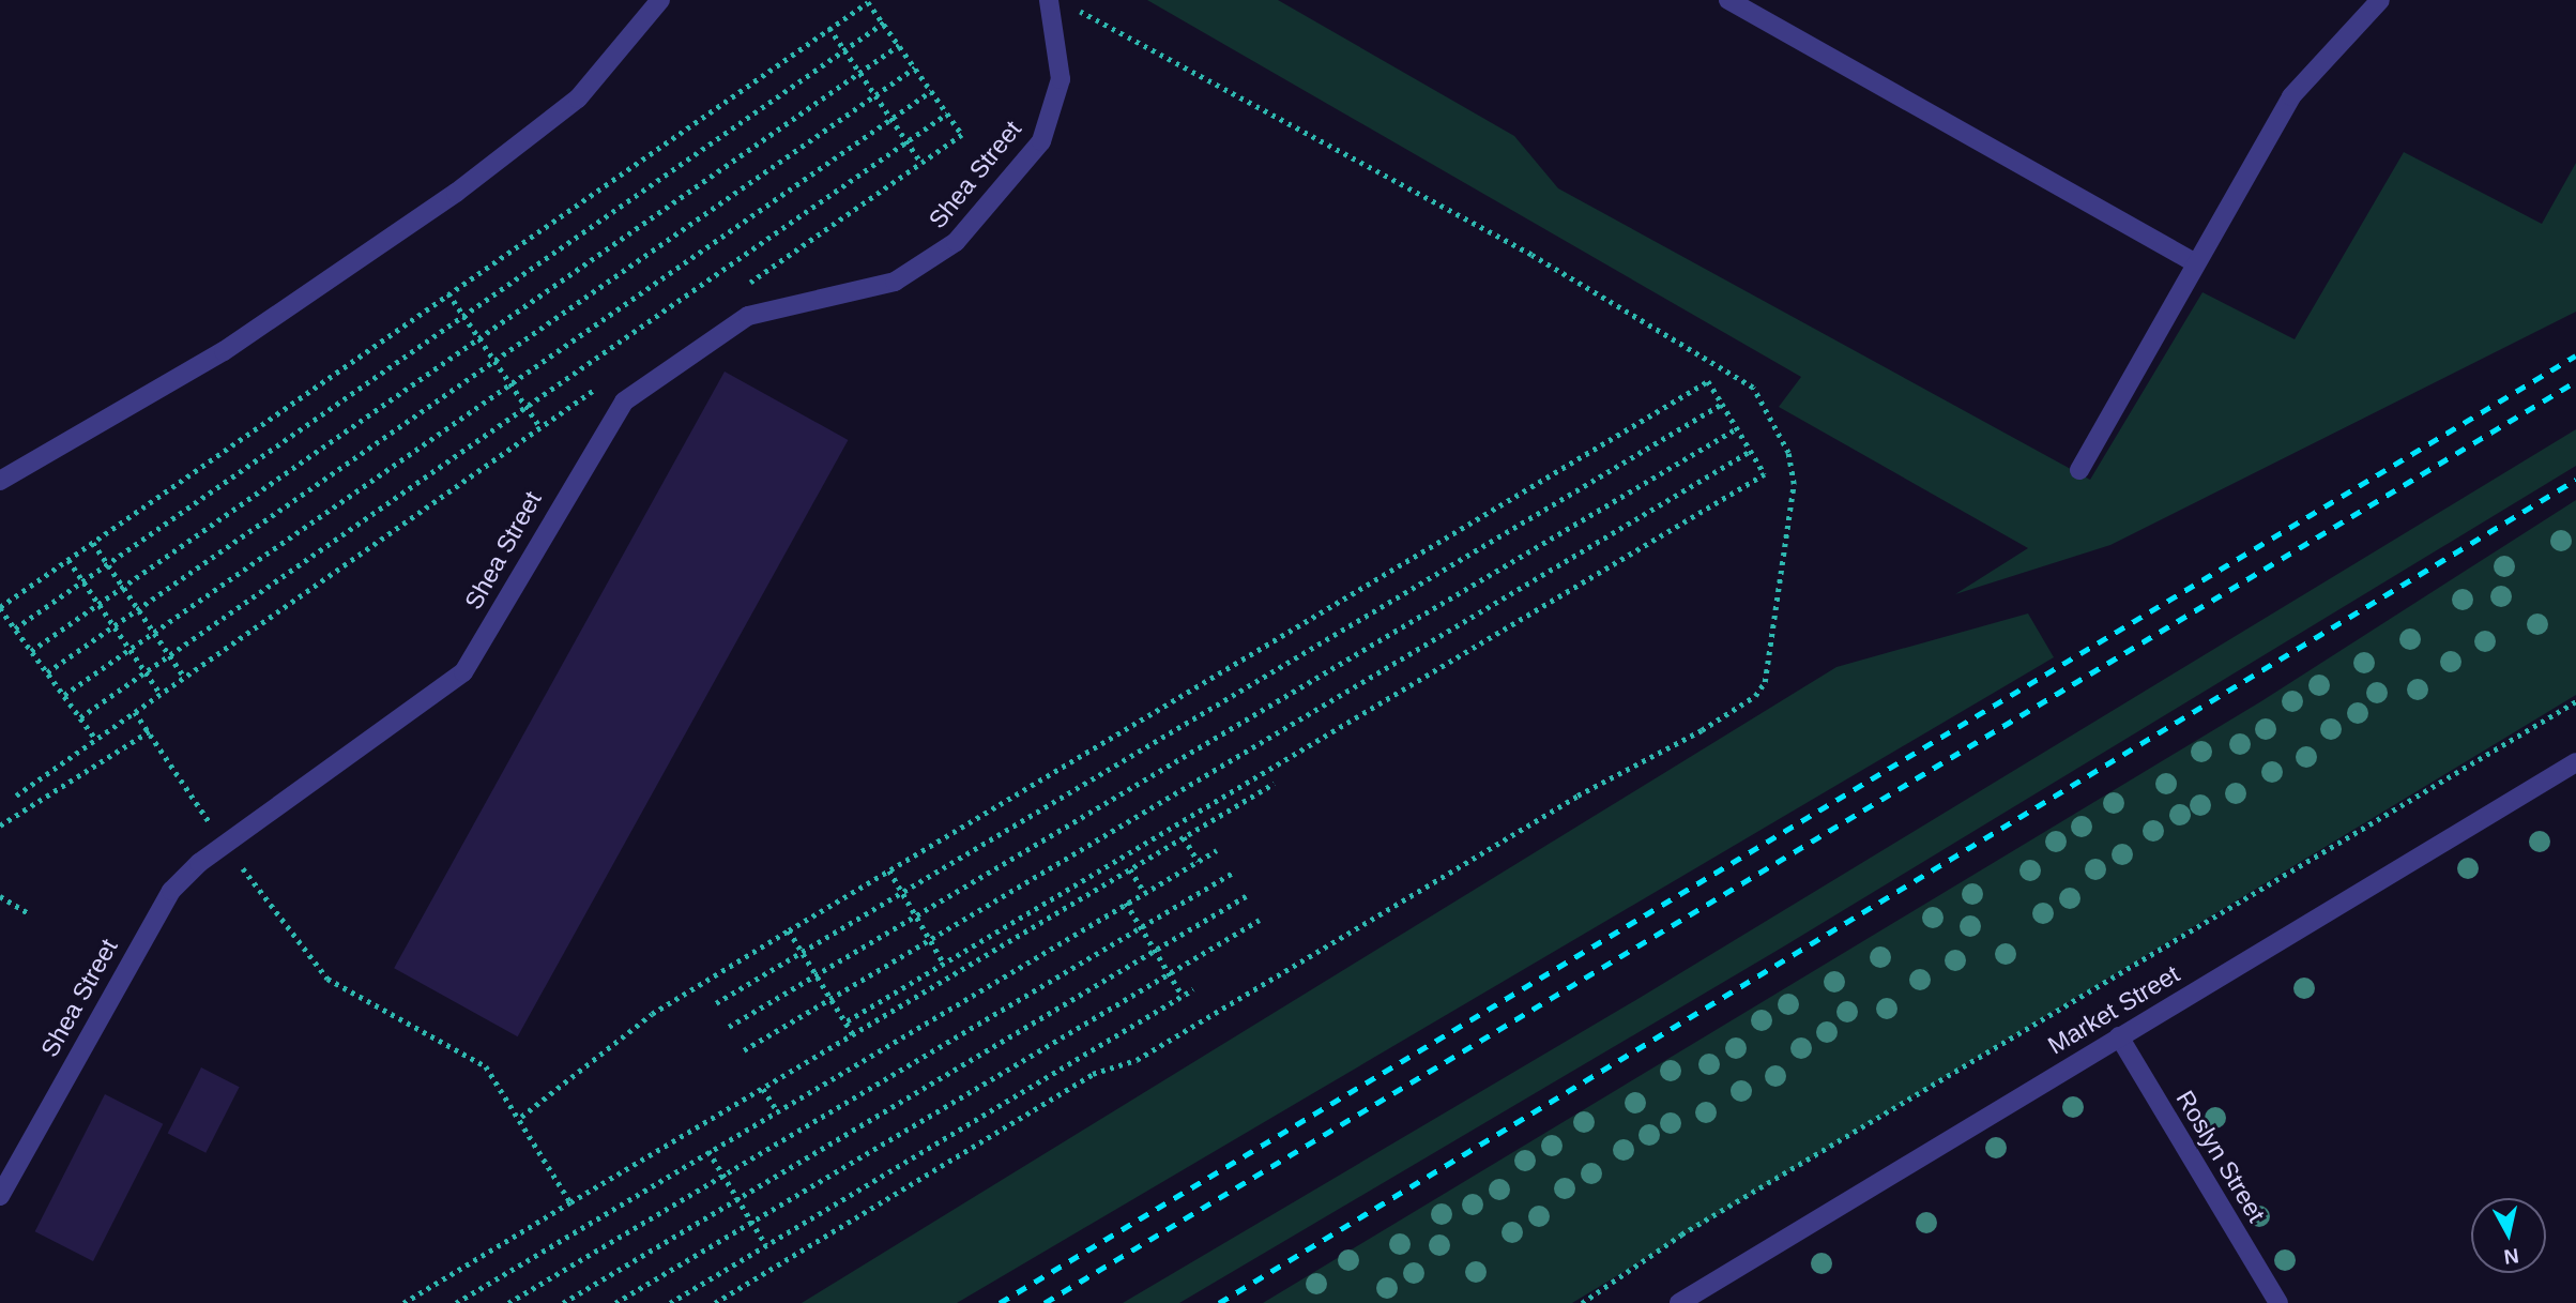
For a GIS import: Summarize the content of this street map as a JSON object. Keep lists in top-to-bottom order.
{
  "streets": {
    "street": ["Shea Street", "Market Street", "Roslyn Street"]
  },
  "crossings": [
    ["Market Street", "Roslyn Street"]
  ],
  "north": "bottom"
}
